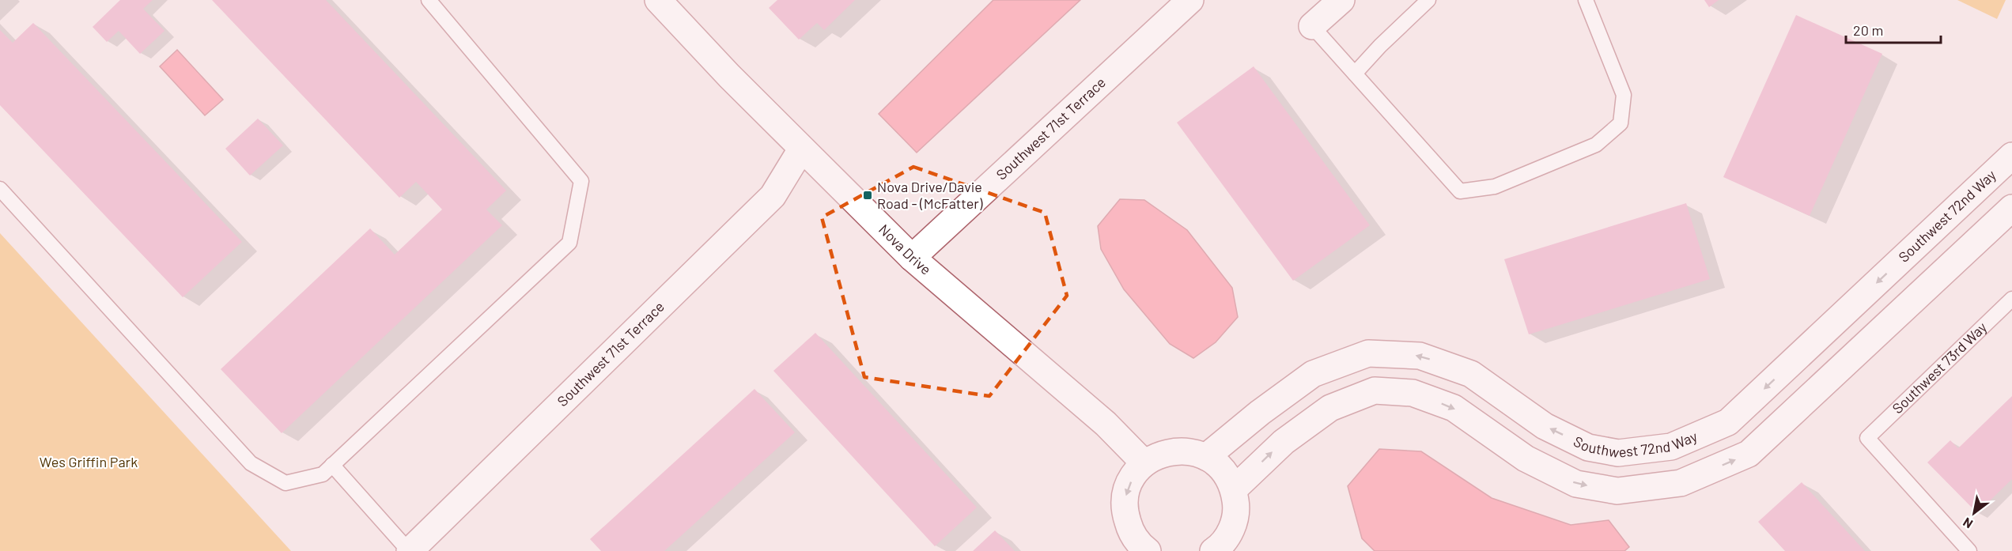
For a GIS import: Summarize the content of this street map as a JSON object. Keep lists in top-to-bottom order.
{
  "streets": {
    "street": ["Southwest 71st Terrace", "Southwest 72nd Way", "Nova Drive"],
    "lane": ["Southwest 73rd Way"]
  },
  "crossings": [
    ["Southwest 71st Terrace", "Nova Drive"]
  ],
  "one_way": ["Southwest 72nd Way"],
  "parks": ["Wes Griffin Park"],
  "places": {
    "transit": ["Nova Drive/Davie Road - (McFatter)"]
  },
  "scale_bar": "20 m",
  "north": "bottom left"
}
